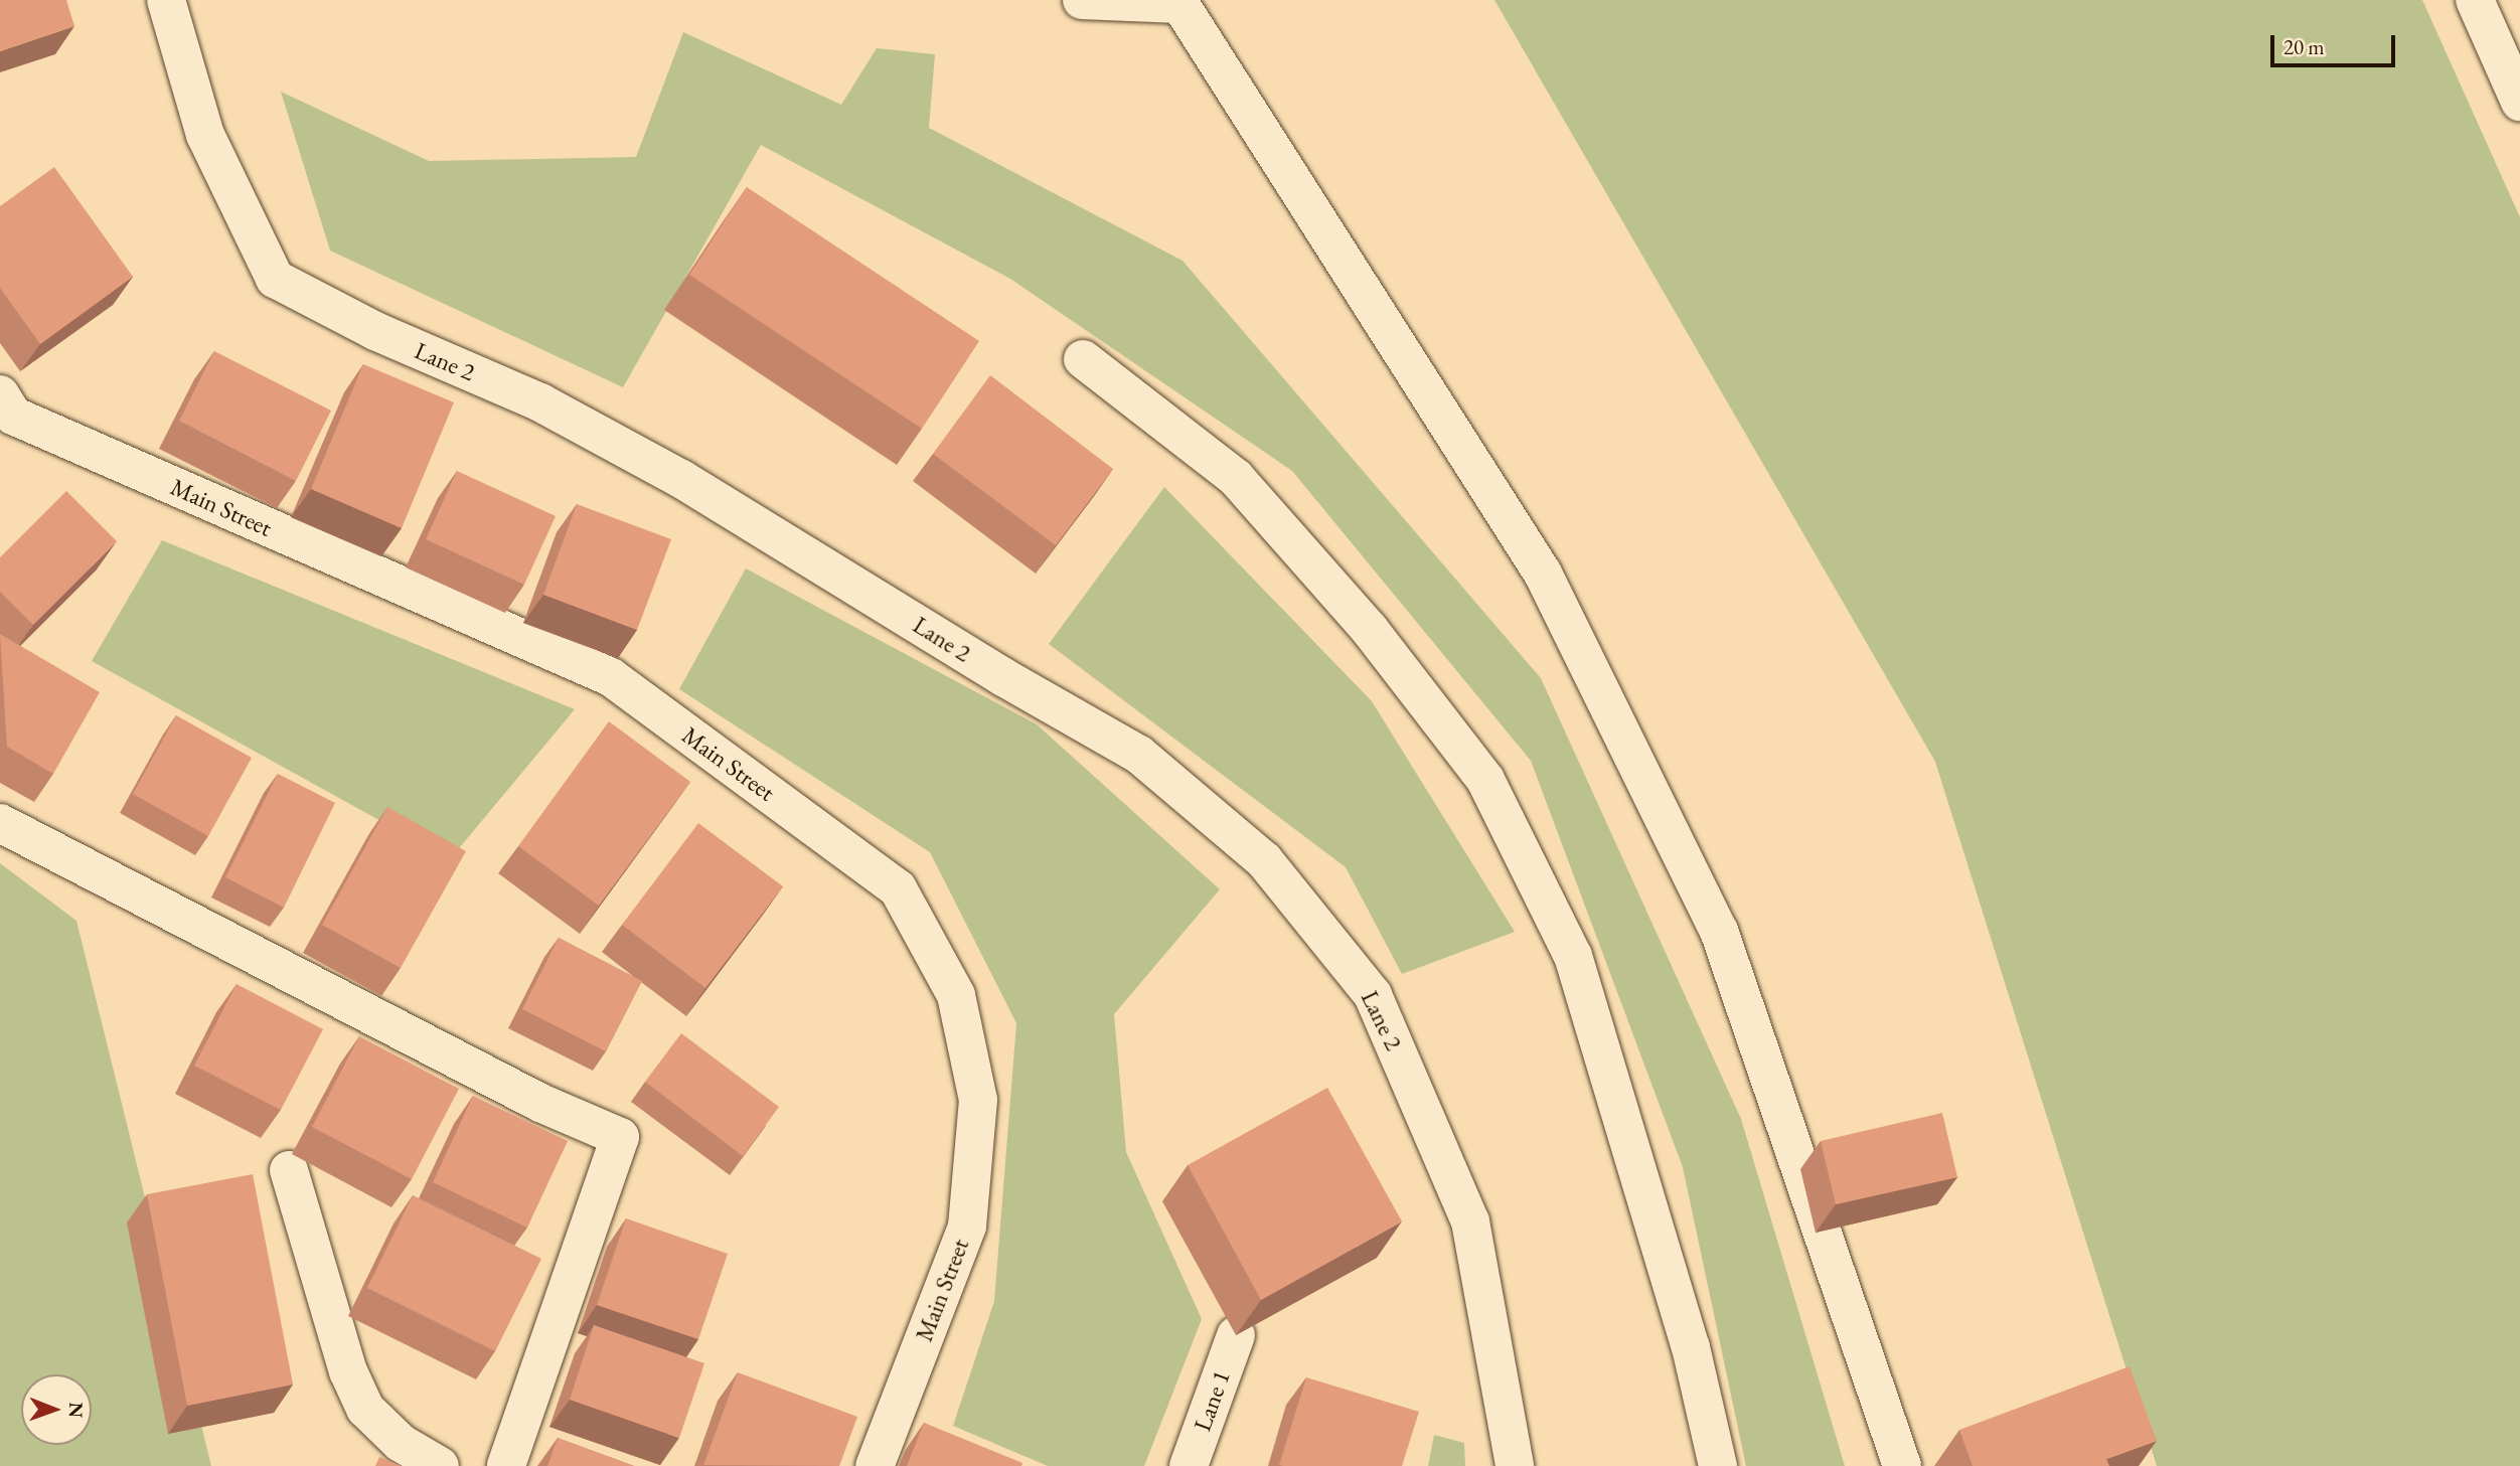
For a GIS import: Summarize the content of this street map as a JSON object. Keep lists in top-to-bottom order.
{
  "streets": {
    "street": ["Lane 2", "Main Street", "Lane 1"]
  },
  "scale_bar": "20 m",
  "north": "right"
}
